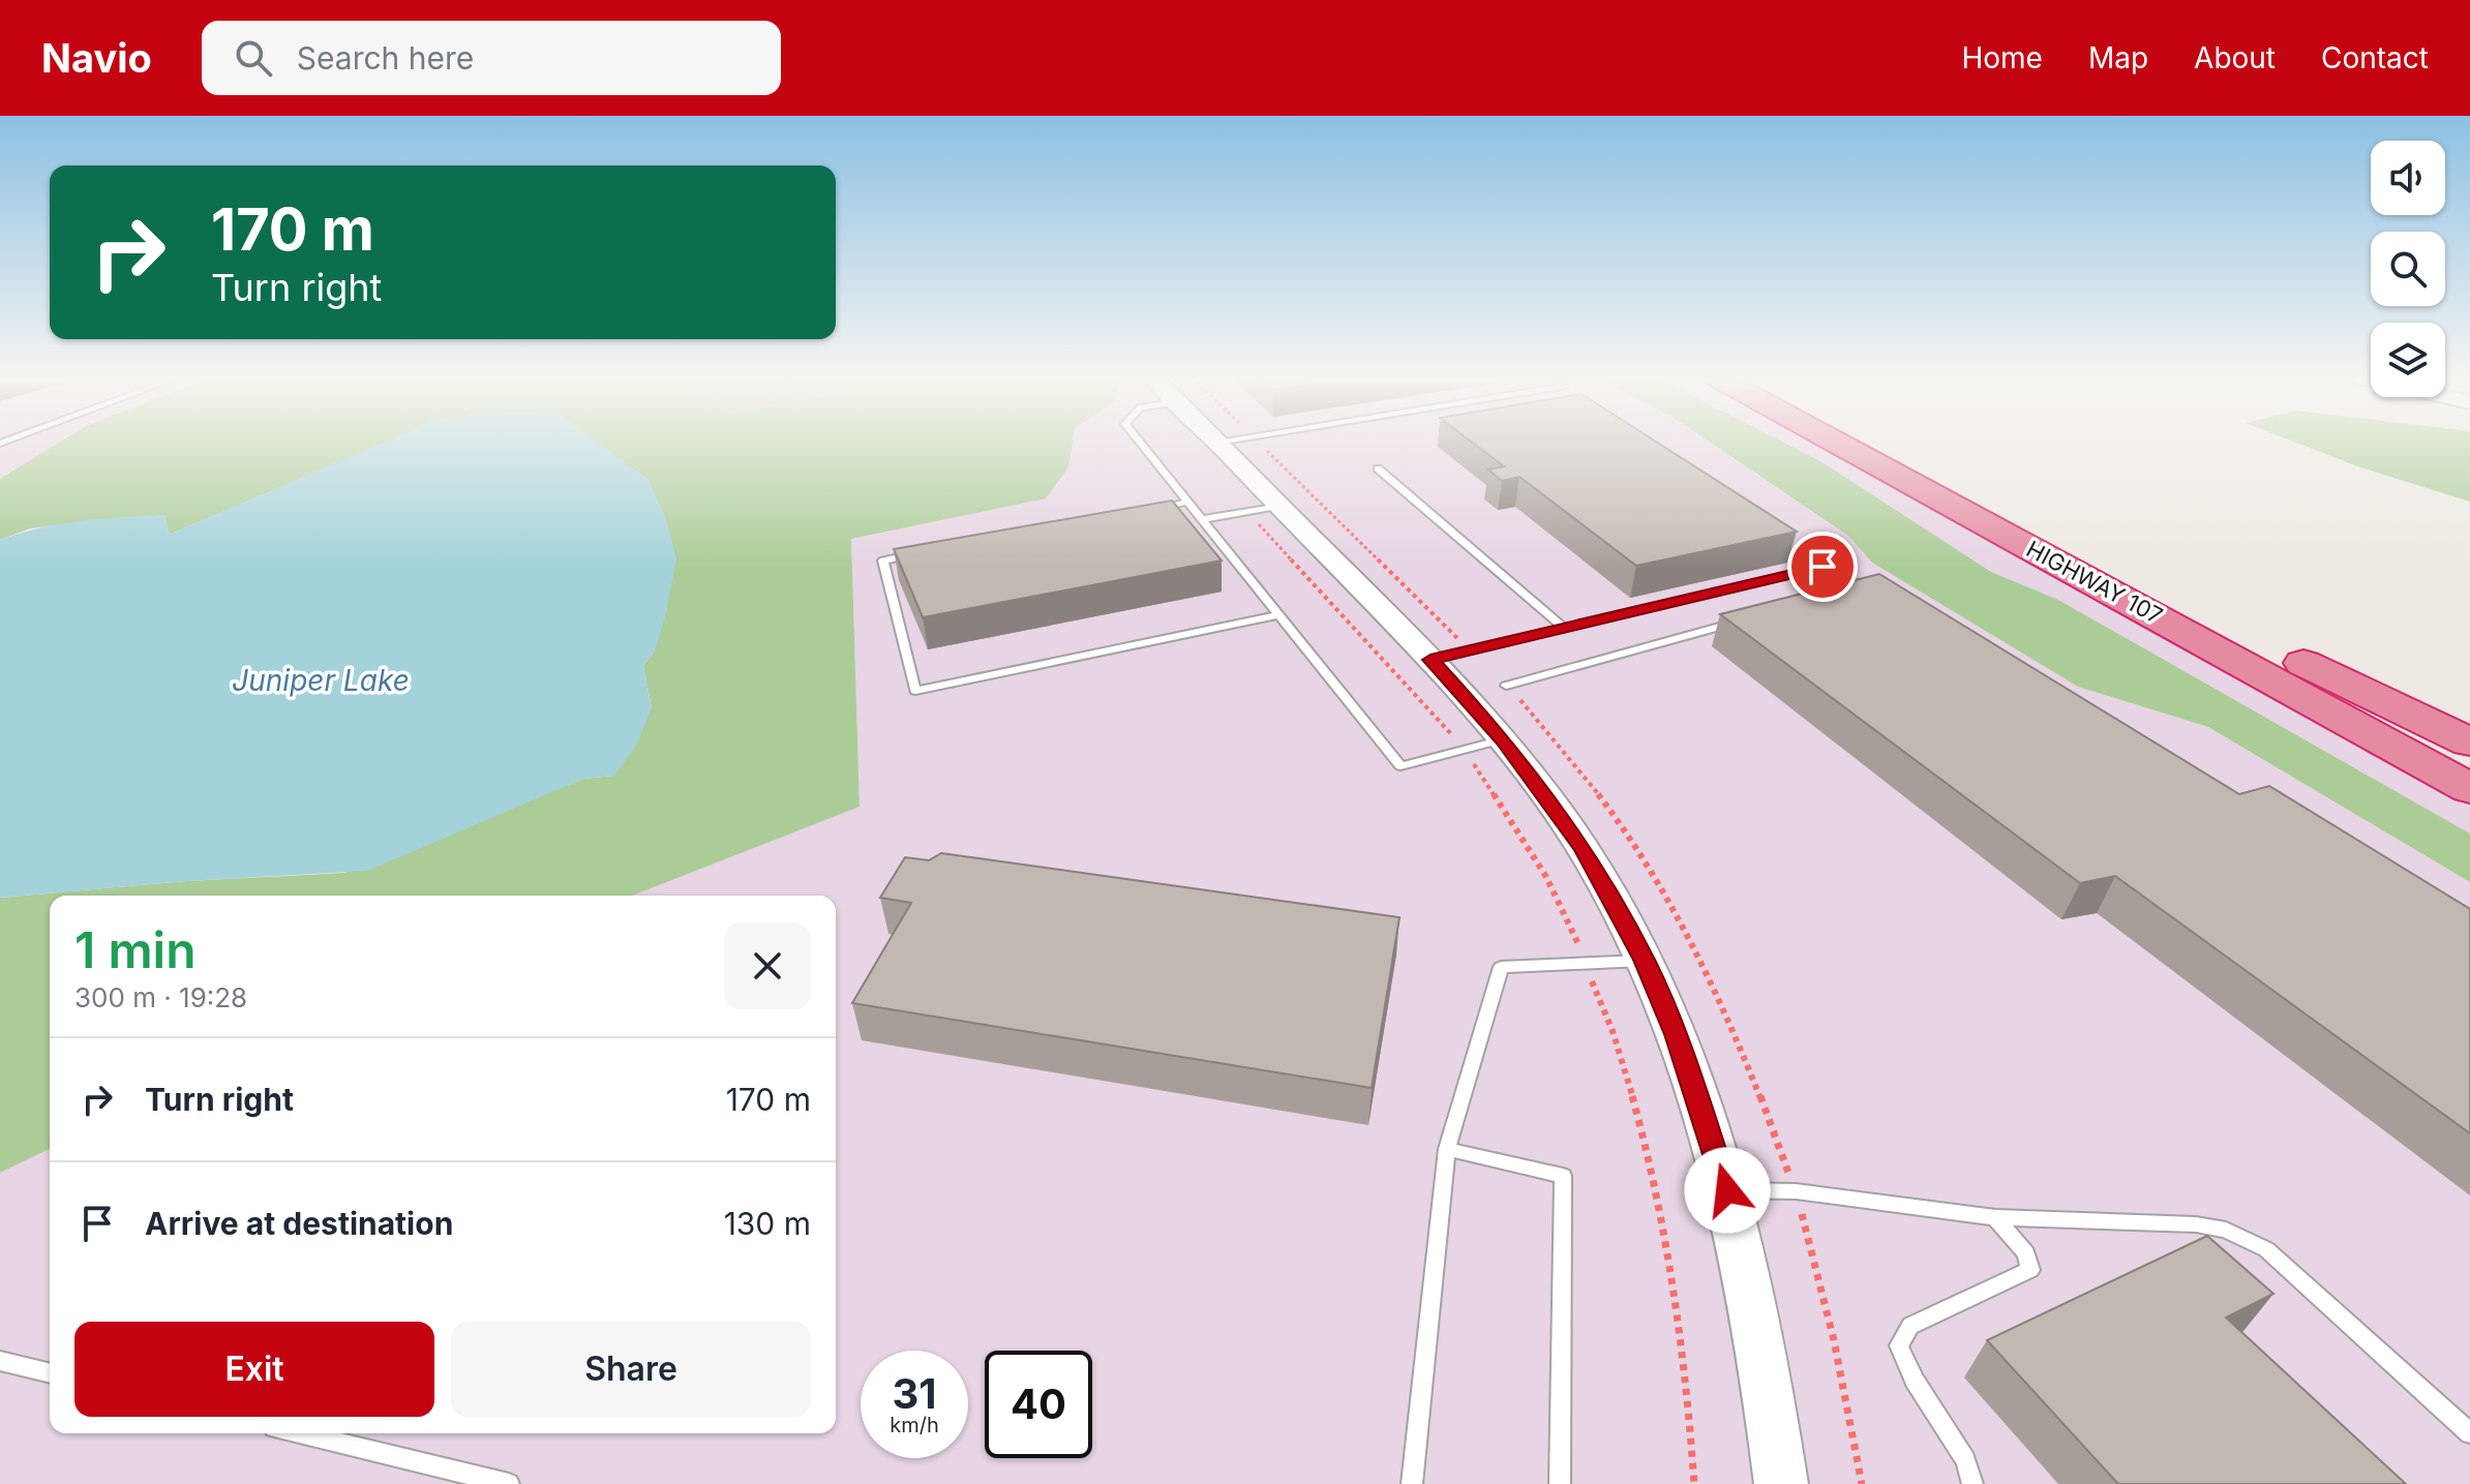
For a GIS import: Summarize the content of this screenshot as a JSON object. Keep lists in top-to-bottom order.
{
  "streets": {
    "highway": ["HIGHWAY 107"]
  },
  "water": ["Juniper Lake"],
  "page": {
    "header": "Navio",
    "search": "Search here",
    "nav": [
      "Home",
      "Map",
      "About",
      "Contact"
    ],
    "turn": ["170 m", "Turn right"],
    "heading": ["1 min", "300 m · 19:28"],
    "list": [
      {
        "name": "Turn right",
        "value": "170 m"
      },
      {
        "name": "Arrive at destination",
        "value": "130 m"
      }
    ],
    "buttons": ["Exit", "Share"],
    "speed": "31 km/h",
    "limit": "40"
  }
}
